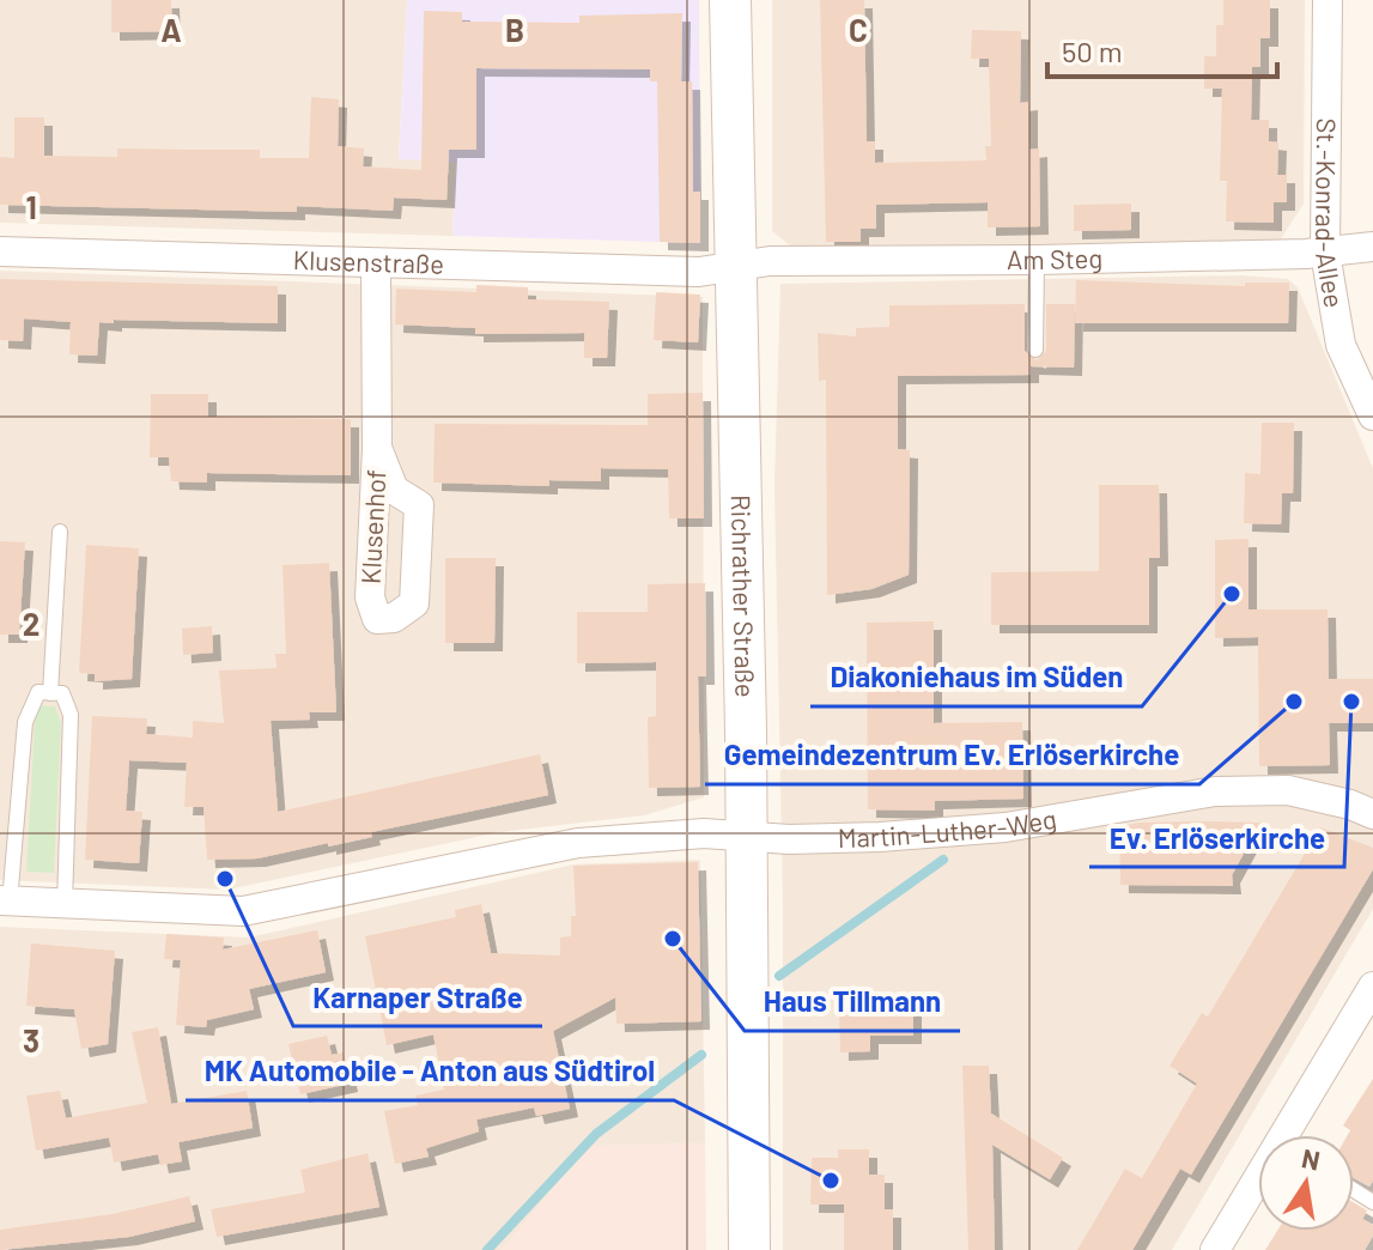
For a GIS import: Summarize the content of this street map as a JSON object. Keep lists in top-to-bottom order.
{
  "streets": {
    "main road": ["Richrather Straße"],
    "street": [
      "St.-Konrad-Allee",
      "Am Steg",
      "Klusenstraße",
      "Klusenhof",
      "Martin-Luther-Weg"
    ]
  },
  "crossings": [
    ["St.-Konrad-Allee", "Am Steg"],
    ["Am Steg", "Klusenstraße"],
    ["Am Steg", "Richrather Straße"],
    ["Klusenstraße", "Klusenhof"],
    ["Klusenstraße", "Richrather Straße"],
    ["Richrather Straße", "Martin-Luther-Weg"]
  ],
  "places": [
    "Diakoniehaus im Süden",
    "Gemeindezentrum Ev. Erlöserkirche",
    "Ev. Erlöserkirche",
    "Karnaper Straße",
    "Haus Tillmann",
    "MK Automobile - Anton aus Südtirol"
  ],
  "scale_bar": "50 m",
  "north": "top",
  "grid": {
    "columns": ["A", "B", "C"],
    "rows": ["1", "2", "3"]
  }
}
